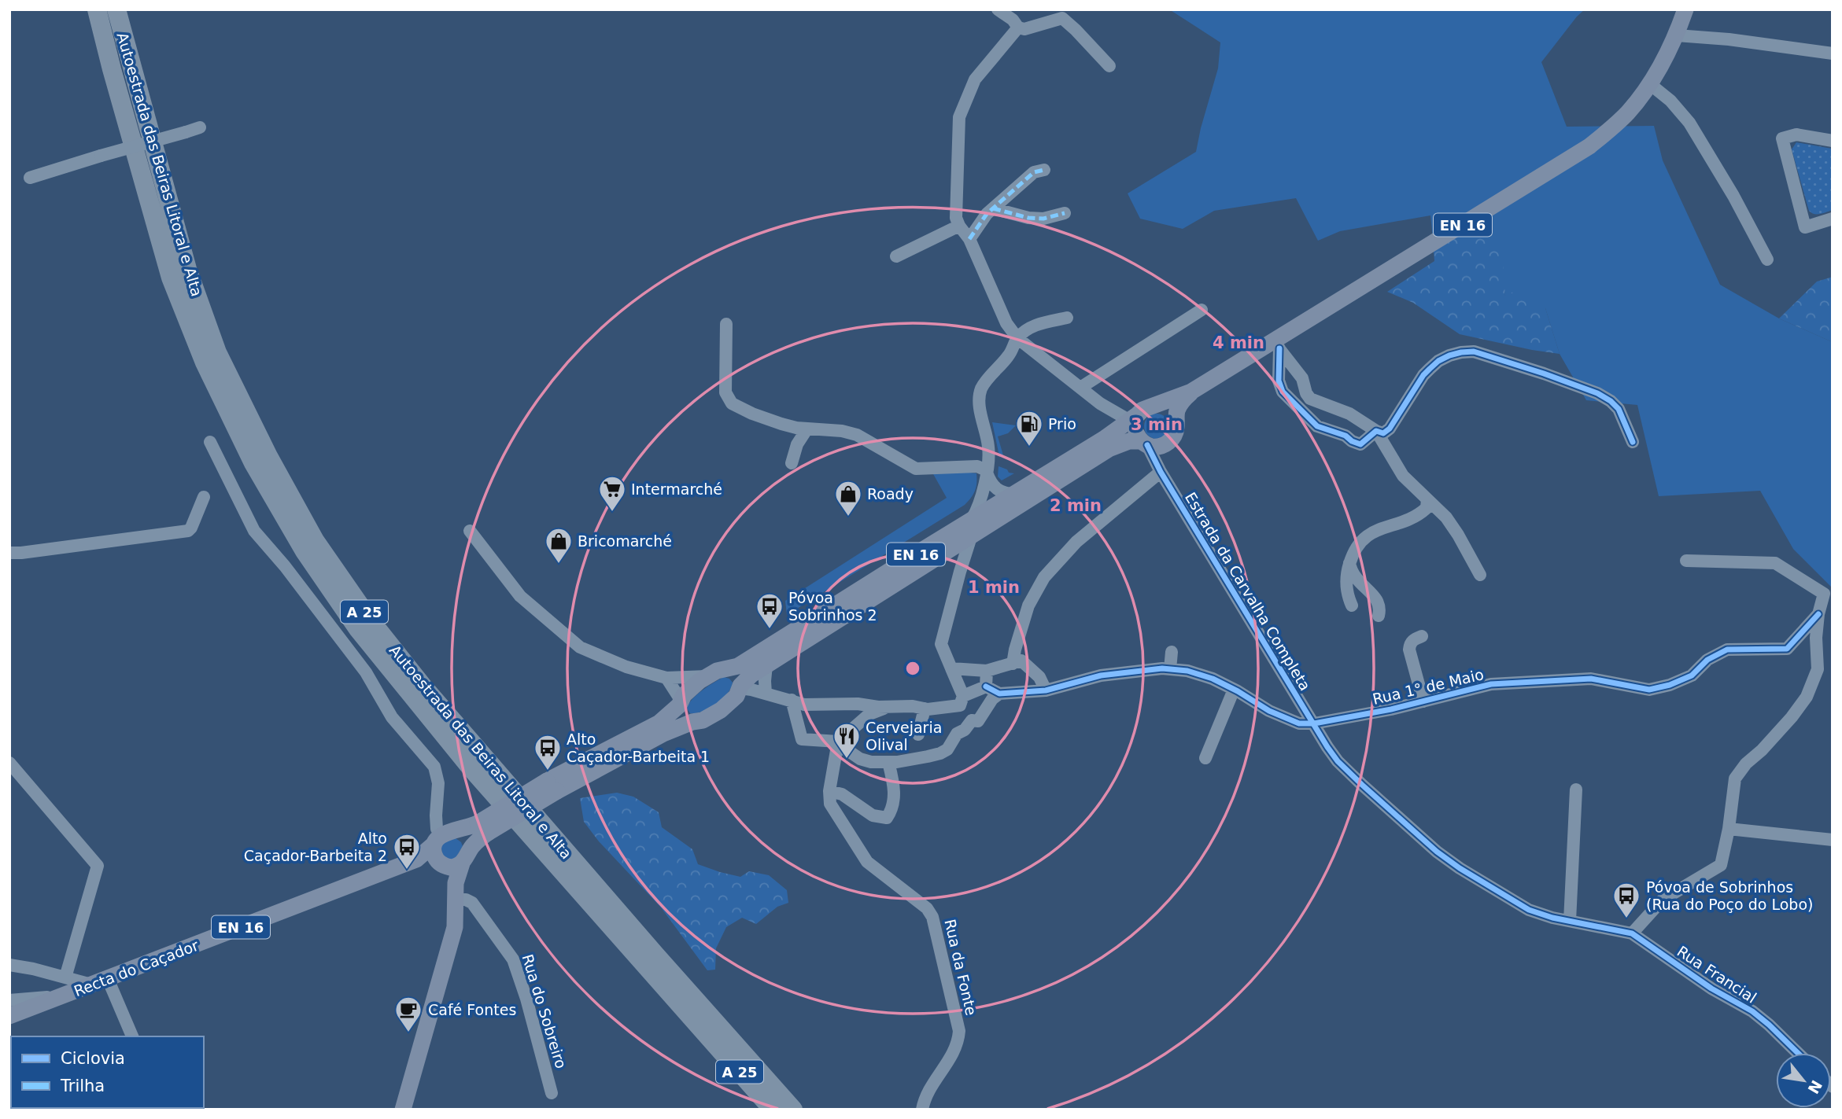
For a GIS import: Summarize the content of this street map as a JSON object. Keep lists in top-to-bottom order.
{
  "streets": {
    "highway": ["Autoestrada das Beiras Litoral e Alta", "A 25"],
    "main road": ["EN 16", "Recta do Caçador"],
    "street": [
      "Estrada da Carvalha Completa",
      "Rua 1° de Maio",
      "Rua da Fonte",
      "Rua Francial",
      "Rua do Sobreiro"
    ]
  },
  "crossings": [
    ["EN 16", "Estrada da Carvalha Completa"],
    ["EN 16", "Recta do Caçador"],
    ["Estrada da Carvalha Completa", "Rua 1° de Maio"],
    ["Estrada da Carvalha Completa", "Rua Francial"]
  ],
  "places": {
    "fuel station": ["Prio"],
    "supermarket": ["Intermarché"],
    "shop": ["Roady", "Bricomarché"],
    "bus stop": [
      "Póvoa Sobrinhos 2",
      "Alto Caçador-Barbeita 1",
      "Alto Caçador-Barbeita 2",
      "Póvoa de Sobrinhos (Rua do Poço do Lobo)"
    ],
    "restaurant": ["Cervejaria Olival"],
    "cafe": ["Café Fontes"]
  },
  "legend": ["Ciclovia", "Trilha"],
  "north": "bottom right",
  "rings": [
    "4 min",
    "3 min",
    "2 min",
    "1 min"
  ]
}
